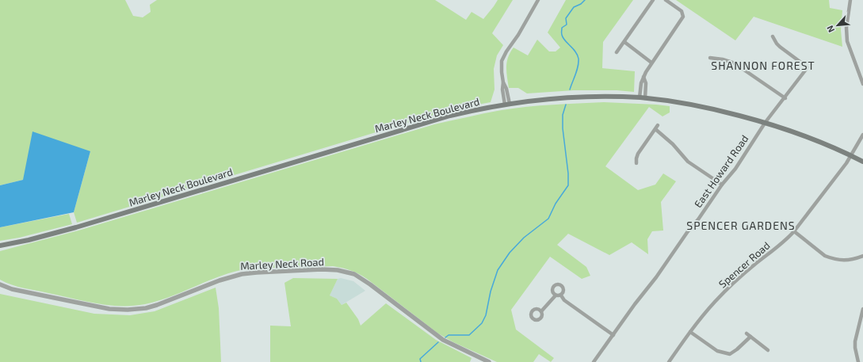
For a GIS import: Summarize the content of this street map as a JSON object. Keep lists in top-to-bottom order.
{
  "streets": {
    "main road": ["Marley Neck Boulevard"],
    "street": ["East Howard Road", "Marley Neck Road", "Spencer Road"]
  },
  "crossings": [
    ["Marley Neck Boulevard", "East Howard Road"],
    ["Marley Neck Boulevard", "Spencer Road"]
  ],
  "districts": ["SHANNON FOREST", "SPENCER GARDENS"],
  "north": "bottom left"
}
